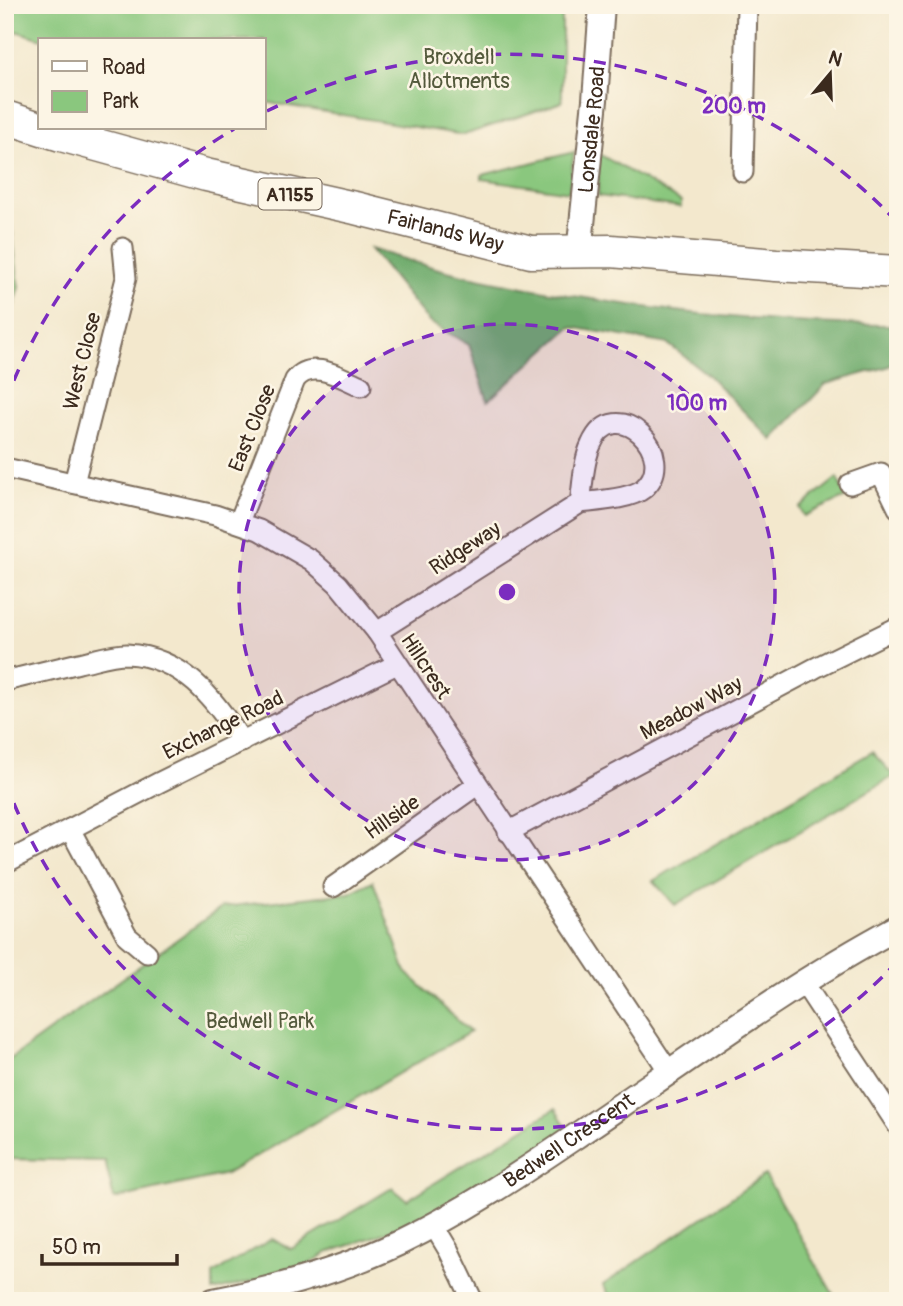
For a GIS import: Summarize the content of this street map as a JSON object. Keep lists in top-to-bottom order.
{
  "streets": {
    "main road": ["A1155", "Fairlands Way"],
    "street": [
      "Lonsdale Road",
      "West Close",
      "East Close",
      "Ridgeway",
      "Hillcrest",
      "Meadow Way",
      "Exchange Road",
      "Hillside",
      "Bedwell Crescent"
    ]
  },
  "crossings": [
    ["Lonsdale Road", "Fairlands Way"],
    ["West Close", "Hillcrest"],
    ["East Close", "Hillcrest"],
    ["Ridgeway", "Hillcrest"],
    ["Hillcrest", "Meadow Way"],
    ["Hillcrest", "Exchange Road"],
    ["Hillcrest", "Hillside"],
    ["Hillcrest", "Bedwell Crescent"]
  ],
  "parks": ["Broxdell Allotments", "Bedwell Park"],
  "legend": ["Road", "Park"],
  "scale_bar": "50 m",
  "north": "top",
  "rings": ["200 m", "100 m"]
}
